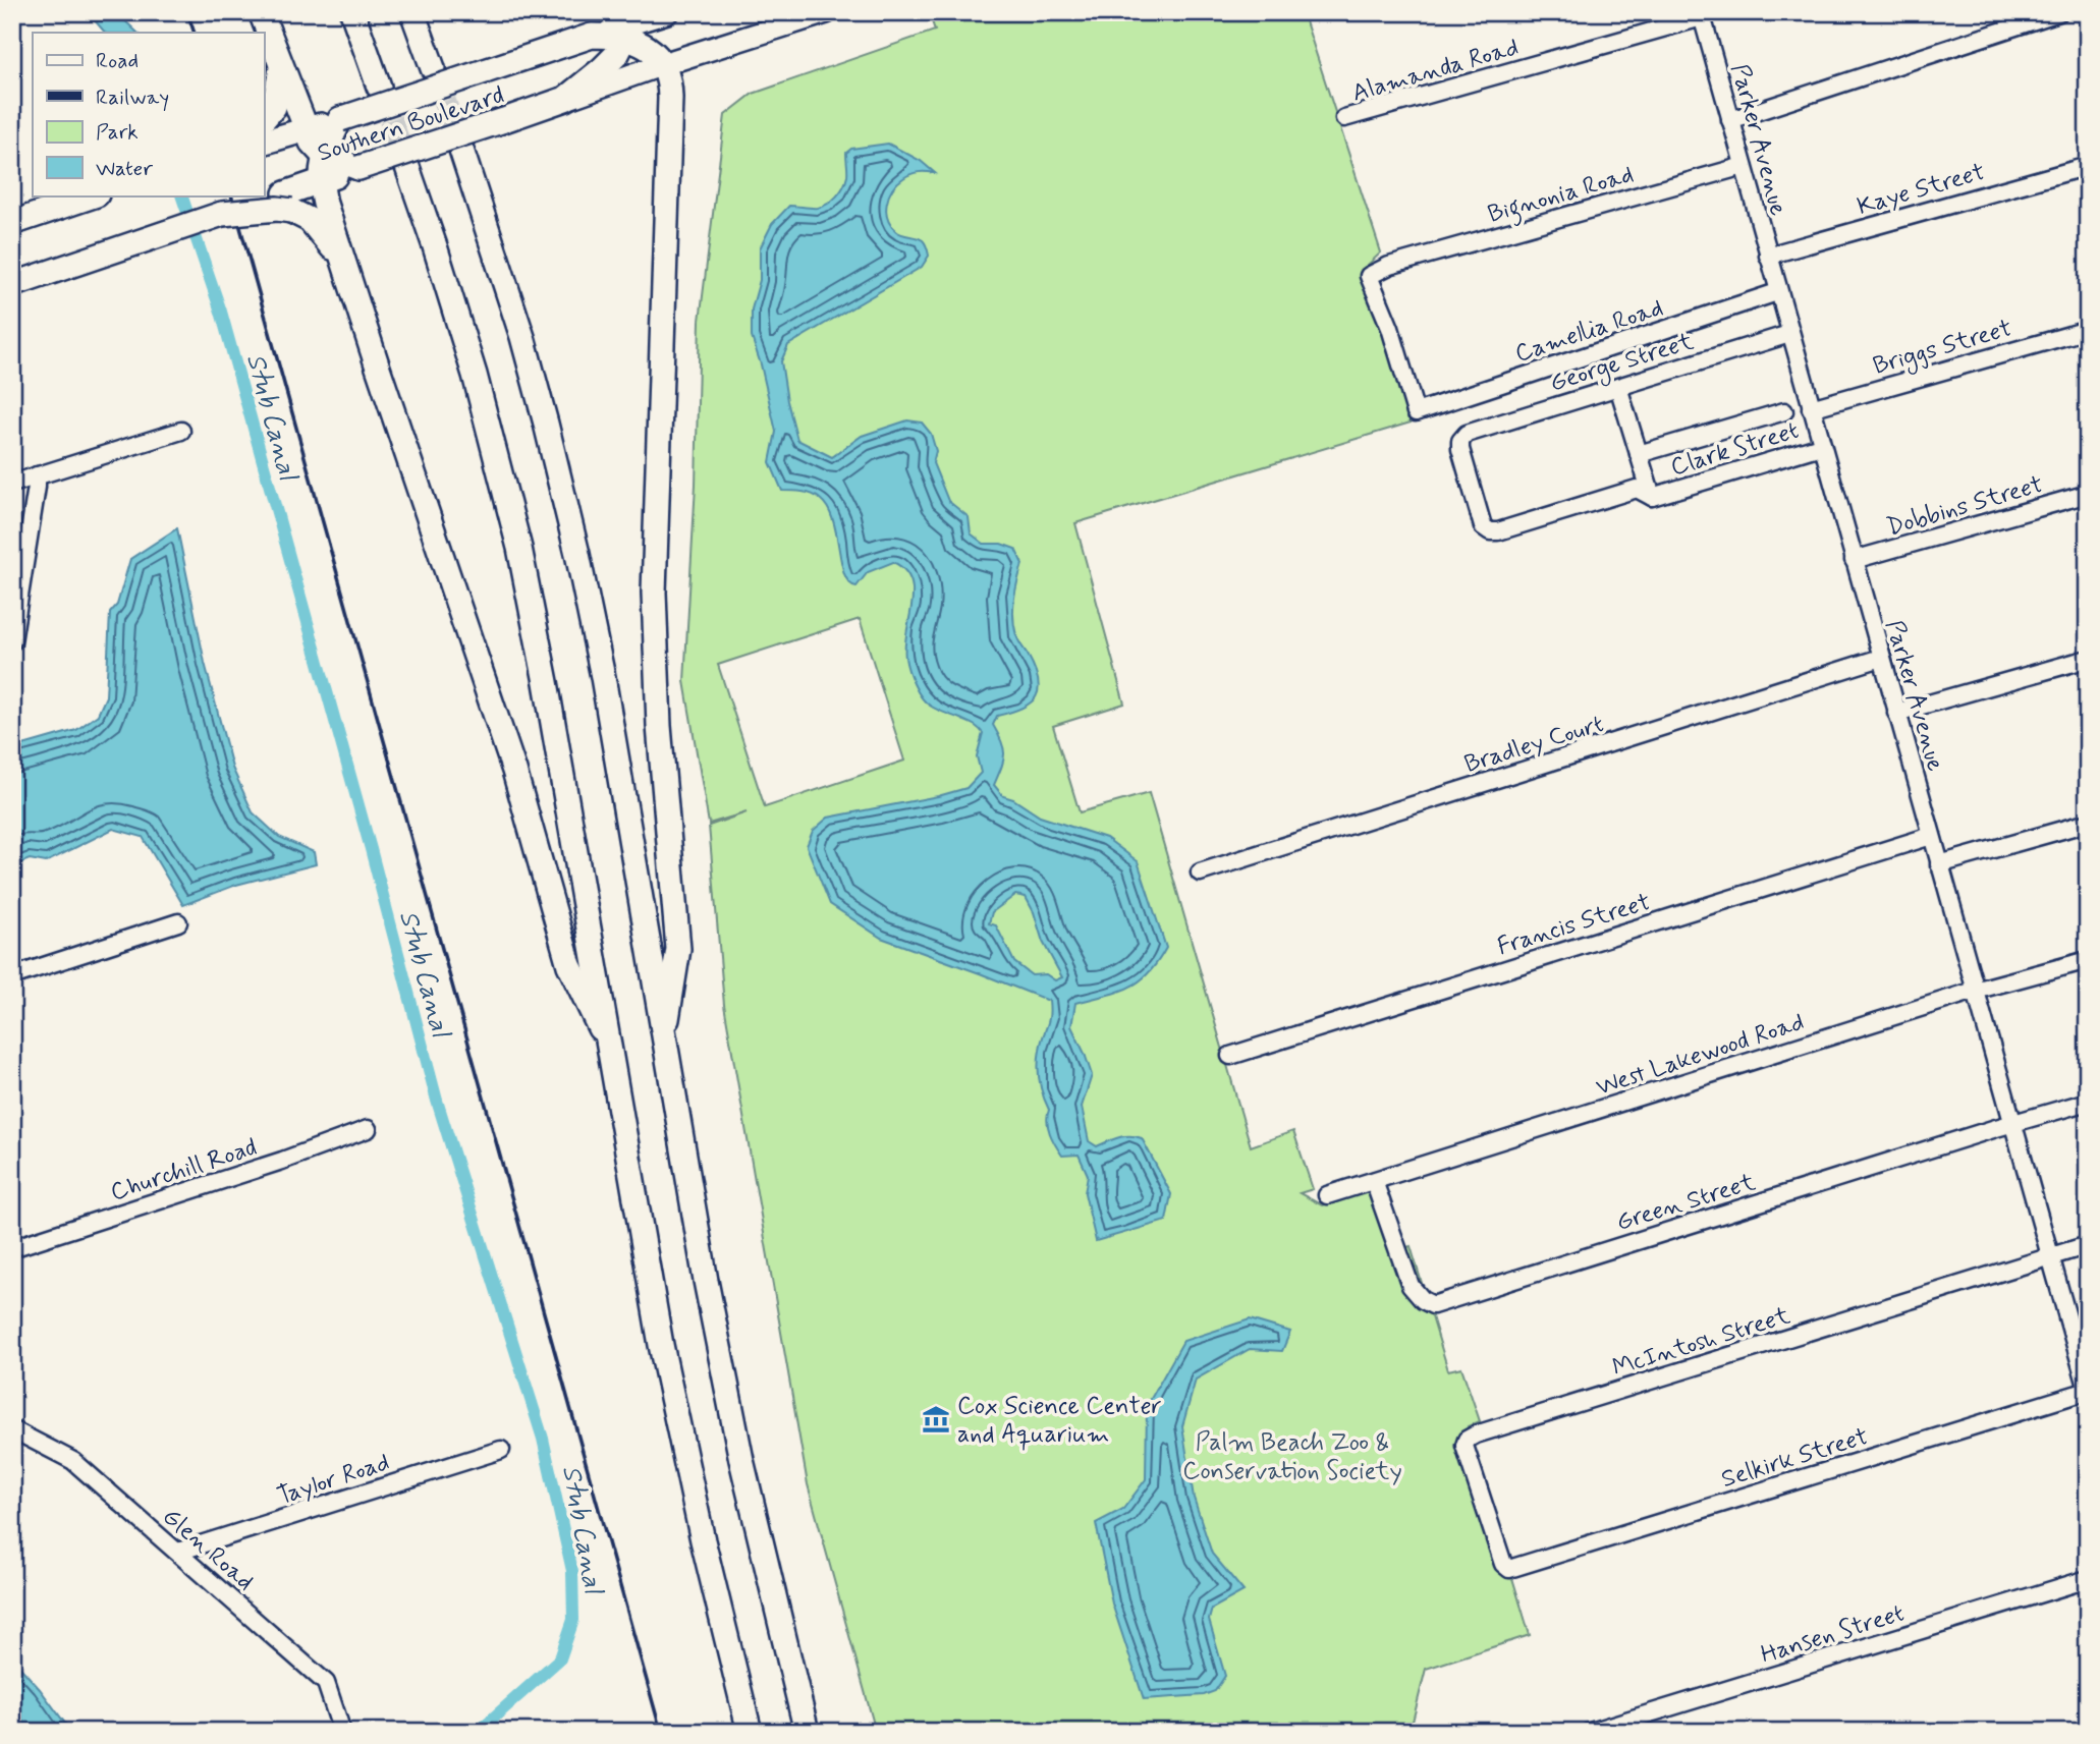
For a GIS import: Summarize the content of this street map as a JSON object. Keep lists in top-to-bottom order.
{
  "streets": {
    "highway": ["Southern Boulevard"],
    "street": [
      "Alamanda Road",
      "Parker Avenue",
      "Kaye Street",
      "Bignonia Road",
      "Camellia Road",
      "Briggs Street",
      "George Street",
      "Clark Street",
      "Dobbins Street",
      "Bradley Court",
      "Francis Street",
      "West Lakewood Road",
      "Churchill Road",
      "Green Street",
      "McIntosh Street",
      "Selkirk Street",
      "Taylor Road",
      "Glen Road",
      "Hansen Street"
    ]
  },
  "crossings": [
    ["Alamanda Road", "Parker Avenue"],
    ["Parker Avenue", "Kaye Street"],
    ["Parker Avenue", "Bignonia Road"],
    ["Parker Avenue", "Camellia Road"],
    ["Parker Avenue", "Briggs Street"],
    ["Parker Avenue", "George Street"],
    ["Parker Avenue", "Clark Street"],
    ["Parker Avenue", "Dobbins Street"],
    ["Parker Avenue", "Bradley Court"],
    ["Parker Avenue", "Francis Street"],
    ["Parker Avenue", "West Lakewood Road"],
    ["Parker Avenue", "Green Street"],
    ["Parker Avenue", "McIntosh Street"],
    ["Parker Avenue", "Selkirk Street"],
    ["Bignonia Road", "Camellia Road"],
    ["George Street", "Clark Street"],
    ["West Lakewood Road", "Green Street"],
    ["McIntosh Street", "Selkirk Street"],
    ["Taylor Road", "Glen Road"]
  ],
  "water": ["Stub Canal"],
  "parks": ["Palm Beach Zoo & Conservation Society"],
  "places": {
    "museum": ["Cox Science Center and Aquarium"]
  },
  "legend": [
    "Road",
    "Railway",
    "Park",
    "Water"
  ]
}
